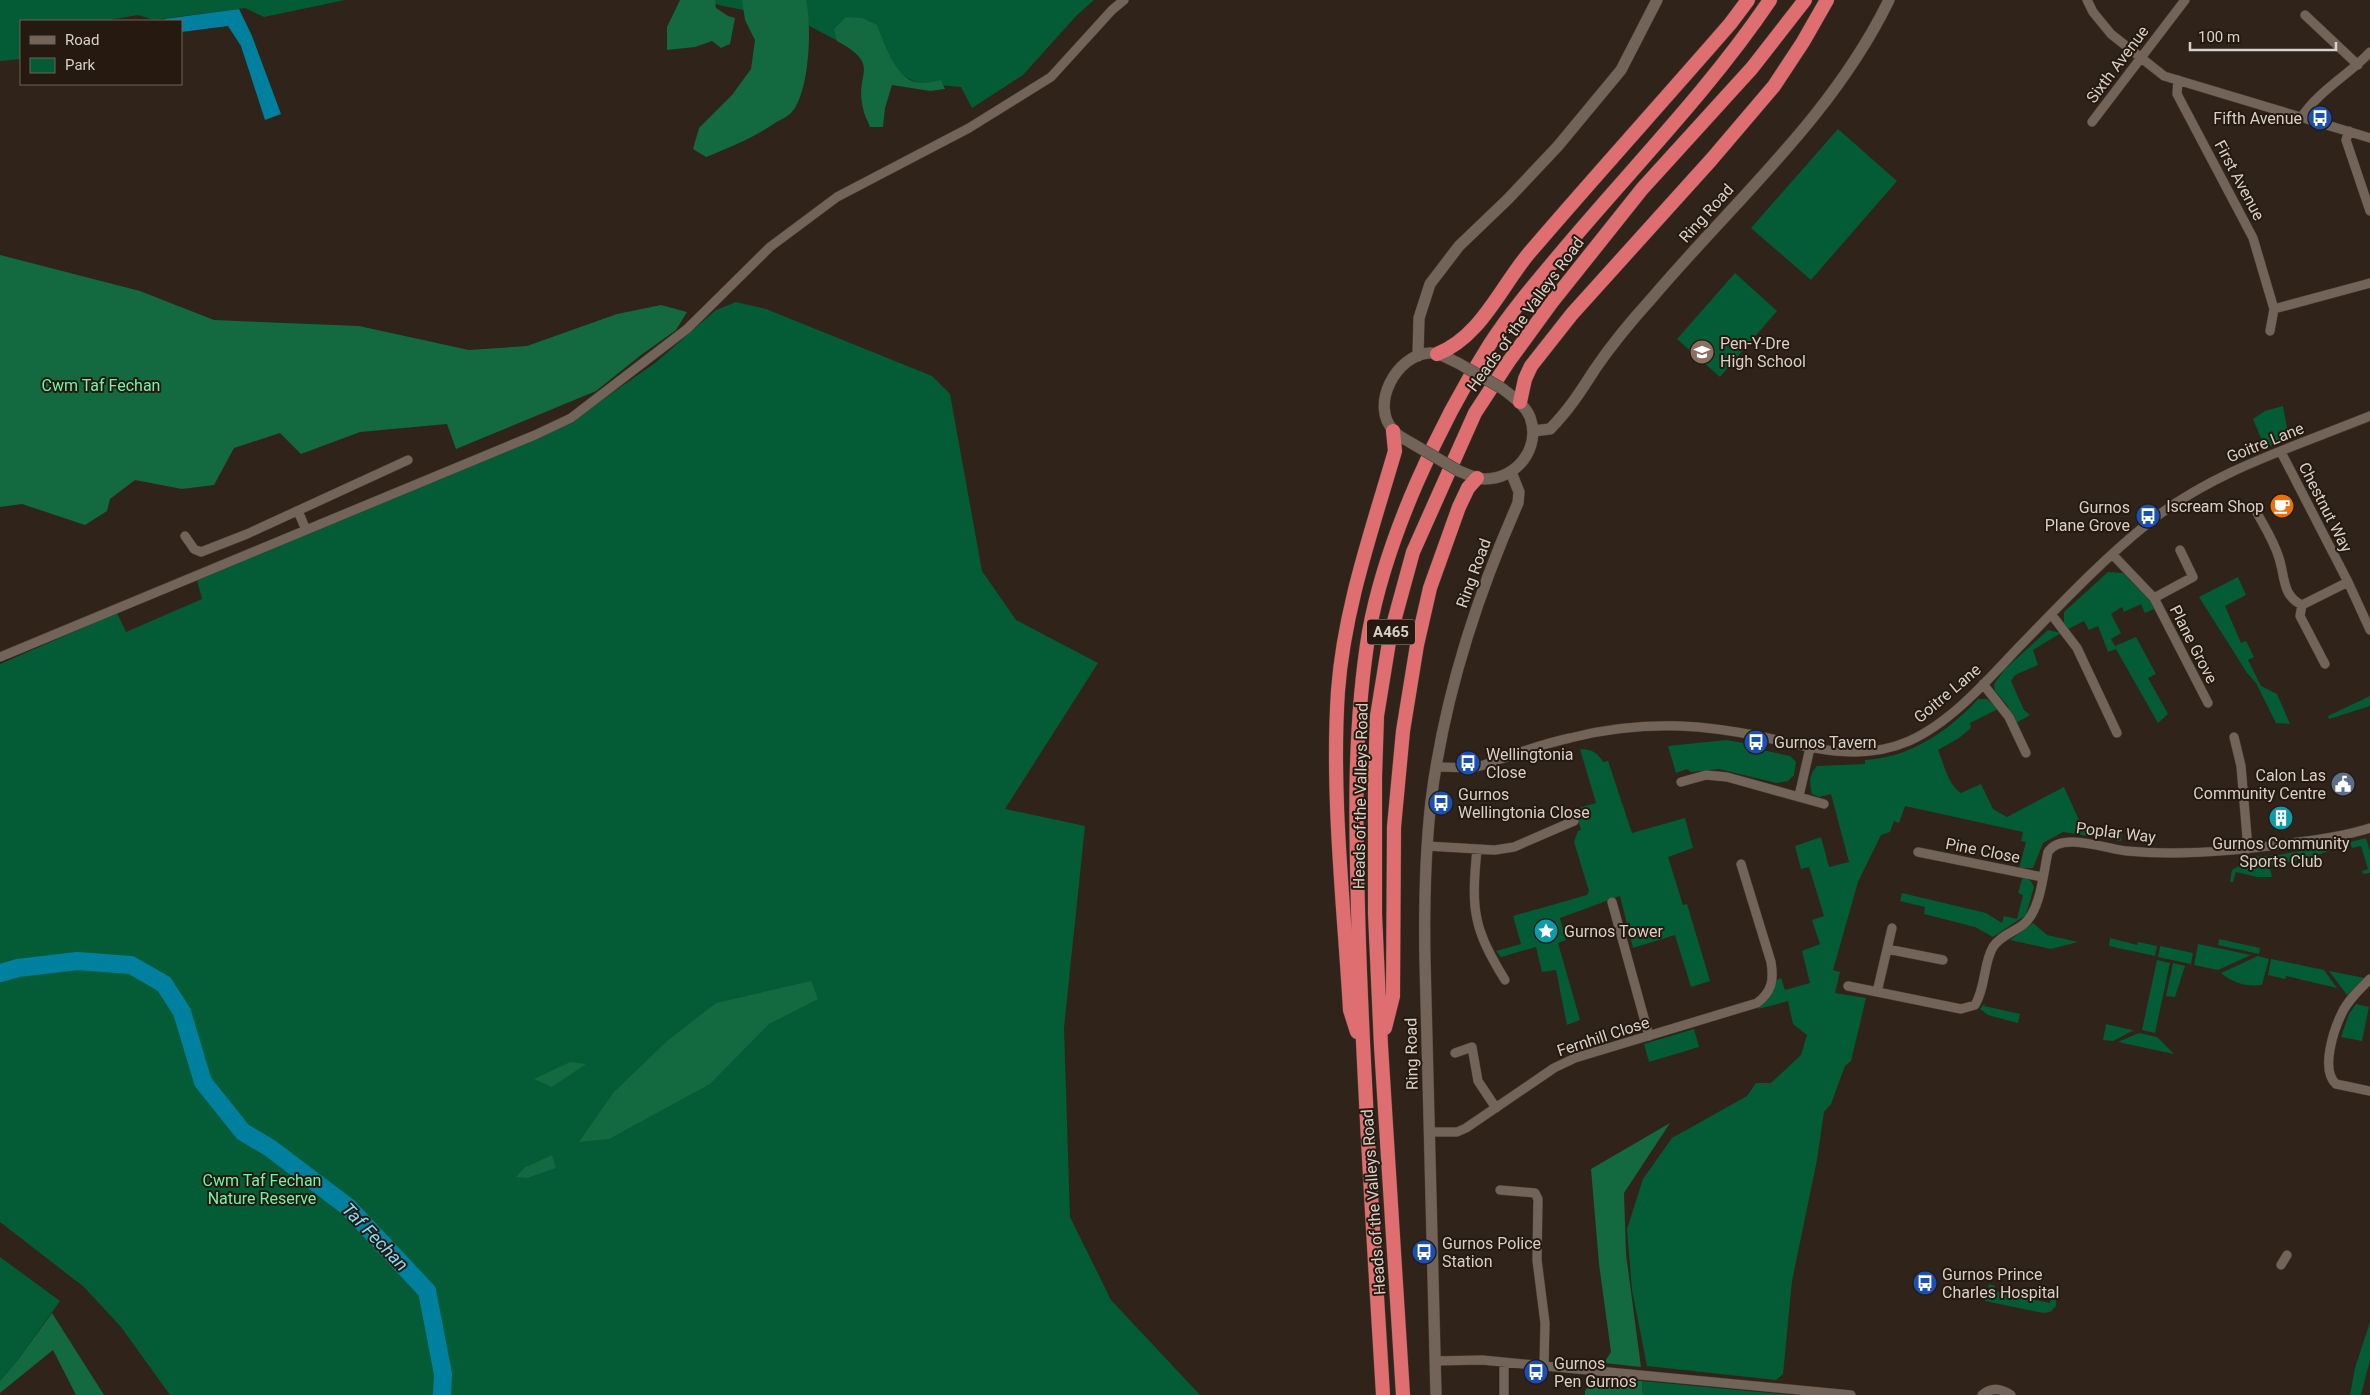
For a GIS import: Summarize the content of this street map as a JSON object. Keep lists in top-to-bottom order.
{
  "streets": {
    "highway": ["Heads of the Valleys Road", "A465"],
    "street": [
      "Sixth Avenue",
      "First Avenue",
      "Ring Road",
      "Goitre Lane",
      "Chestnut Way",
      "Plane Grove",
      "Poplar Way",
      "Pine Close",
      "Fernhill Close"
    ]
  },
  "crossings": [
    ["Ring Road", "Goitre Lane"],
    ["Ring Road", "Fernhill Close"],
    ["Goitre Lane", "Chestnut Way"],
    ["Goitre Lane", "Plane Grove"],
    ["Poplar Way", "Pine Close"]
  ],
  "water": ["Taf Fechan"],
  "parks": ["Cwm Taf Fechan", "Cwm Taf Fechan Nature Reserve"],
  "places": {
    "bus stop": [
      "Fifth Avenue",
      "Gurnos Plane Grove",
      "Gurnos Tavern",
      "Wellingtonia Close",
      "Gurnos Wellingtonia Close",
      "Gurnos Police Station",
      "Gurnos Prince Charles Hospital",
      "Gurnos Pen Gurnos"
    ],
    "school or university": ["Pen-Y-Dre High School"],
    "cafe": ["Iscream Shop"],
    "public building": ["Calon Las Community Centre"],
    "building": ["Gurnos Community Sports Club"],
    "place": ["Gurnos Tower"]
  },
  "legend": ["Road", "Park"],
  "scale_bar": "100 m"
}
